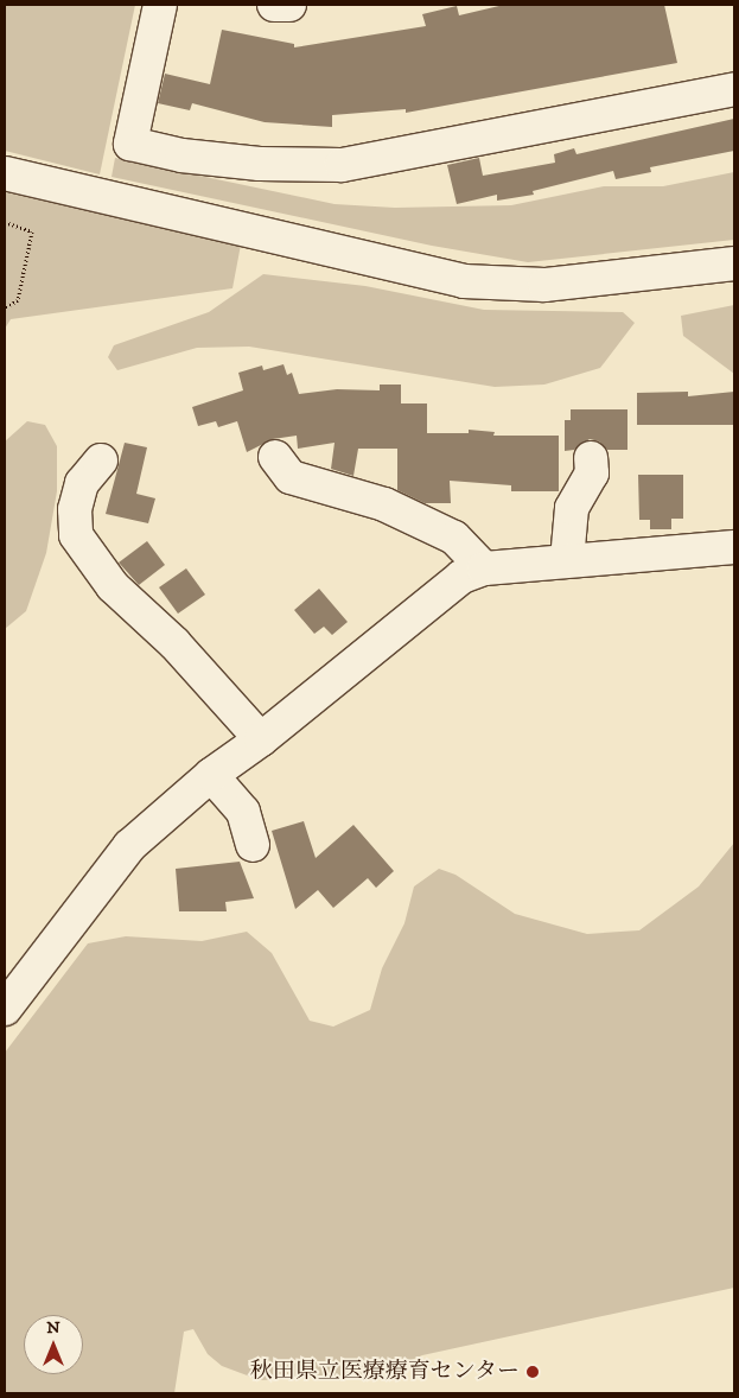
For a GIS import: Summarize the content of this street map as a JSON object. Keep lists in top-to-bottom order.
{
  "places": ["秋田県立医療療育センター"],
  "north": "top"
}
